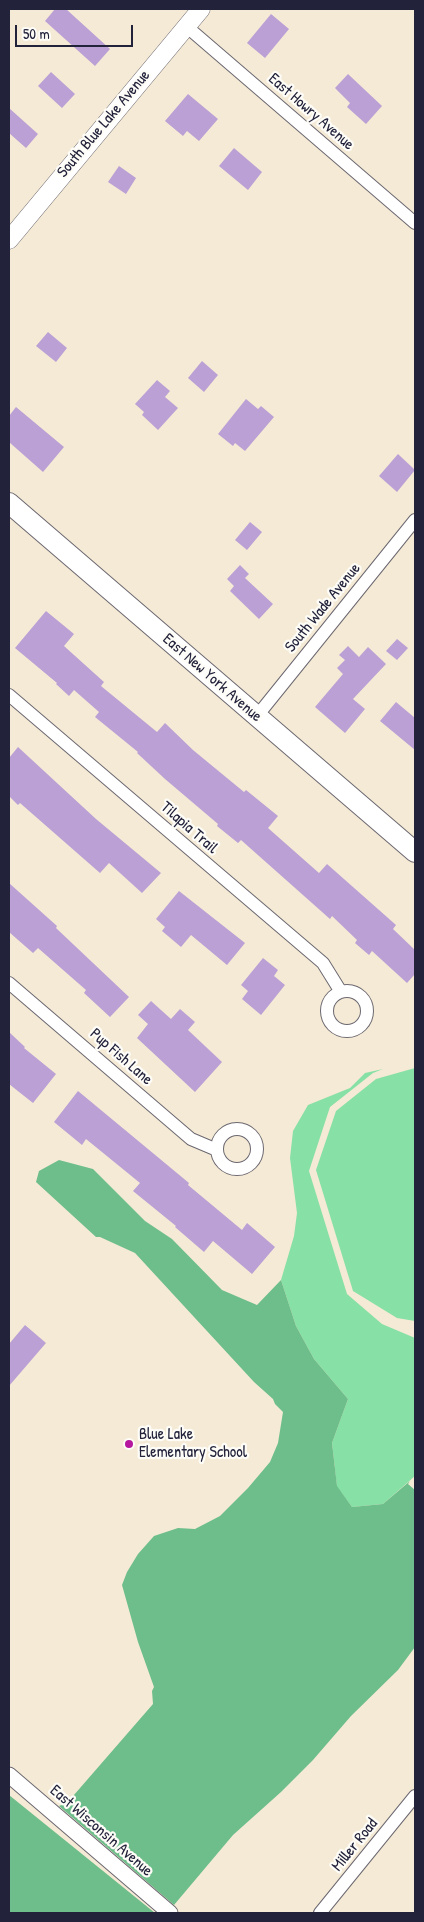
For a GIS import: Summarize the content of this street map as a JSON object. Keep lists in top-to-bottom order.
{
  "streets": {
    "main road": ["South Blue Lake Avenue", "East New York Avenue"],
    "street": [
      "East Howry Avenue",
      "South Wade Avenue",
      "Tilapia Trail",
      "Pup Fish Lane",
      "East Wisconsin Avenue",
      "Miller Road"
    ]
  },
  "crossings": [
    ["East Howry Avenue", "South Blue Lake Avenue"],
    ["South Wade Avenue", "East New York Avenue"]
  ],
  "places": ["Blue Lake Elementary School"],
  "scale_bar": "50 m"
}
